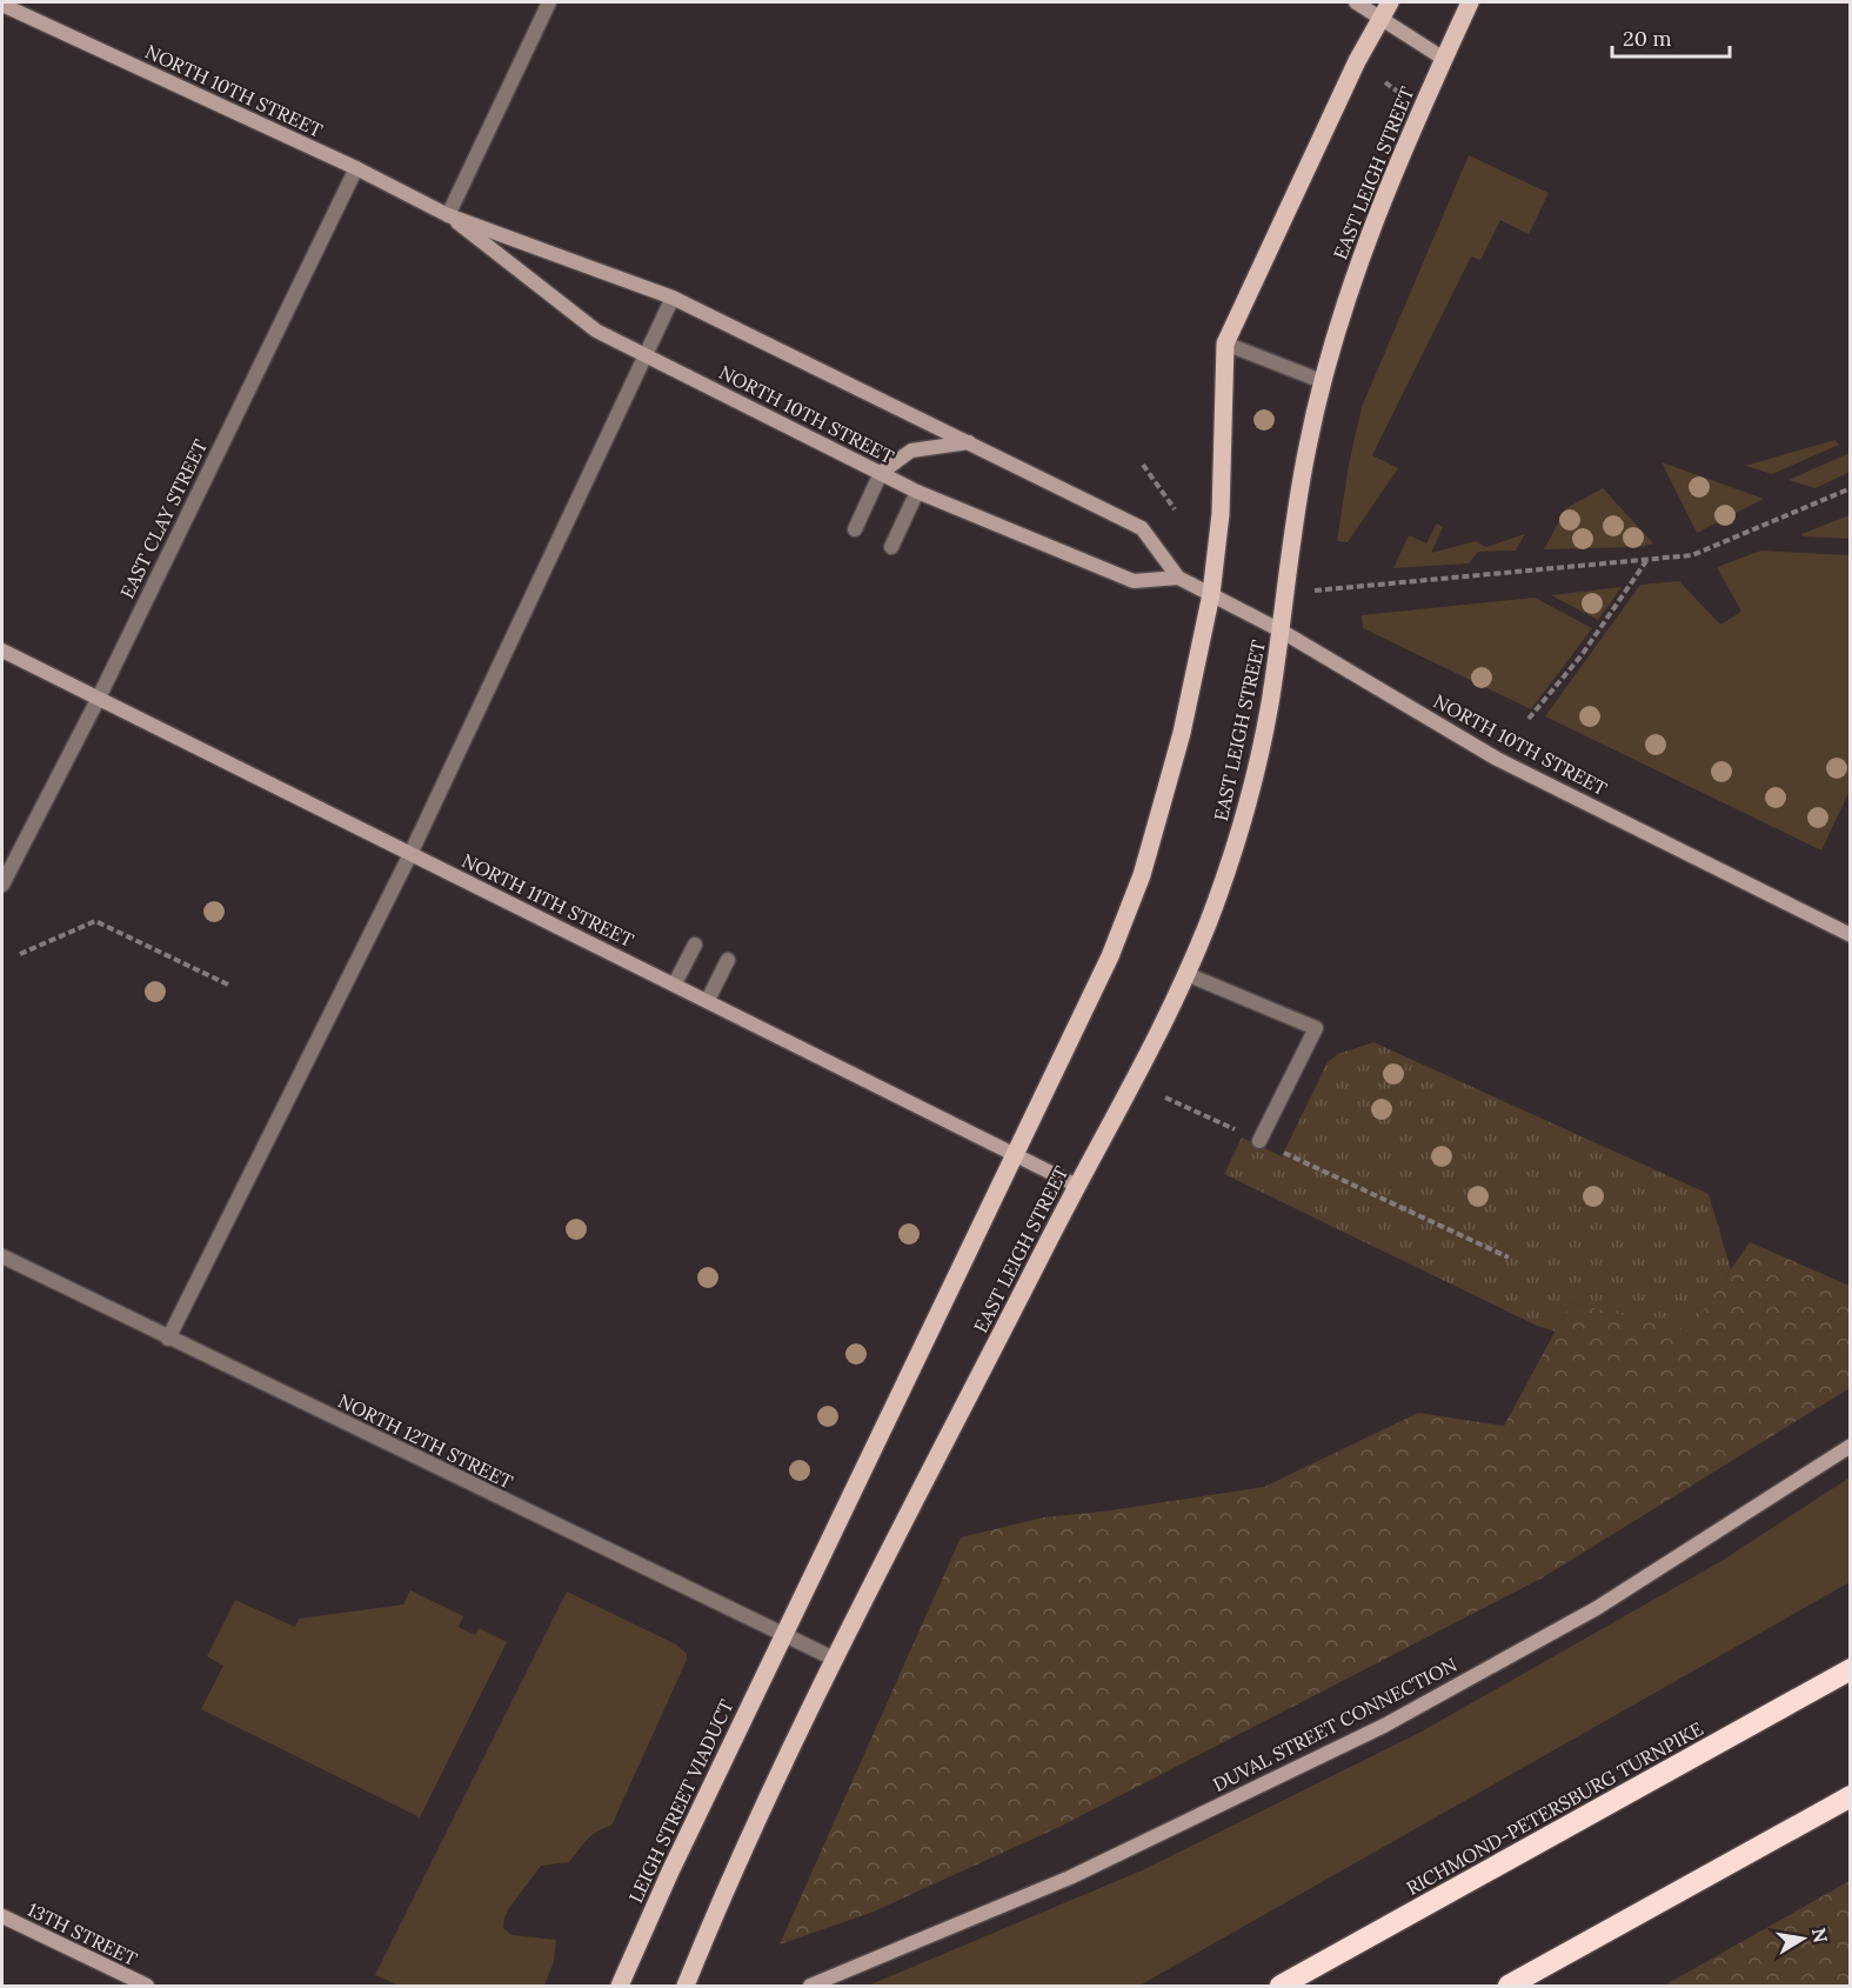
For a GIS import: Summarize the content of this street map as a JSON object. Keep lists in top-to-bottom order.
{
  "streets": {
    "highway": ["RICHMOND-PETERSBURG TURNPIKE"],
    "main road": ["EAST LEIGH STREET", "LEIGH STREET VIADUCT"],
    "street": [
      "NORTH 10TH STREET",
      "EAST CLAY STREET",
      "NORTH 11TH STREET",
      "NORTH 12TH STREET",
      "DUVAL STREET CONNECTION",
      "13TH STREET"
    ]
  },
  "crossings": [
    ["NORTH 10TH STREET", "EAST LEIGH STREET"],
    ["NORTH 10TH STREET", "EAST CLAY STREET"],
    ["EAST LEIGH STREET", "NORTH 11TH STREET"],
    ["EAST LEIGH STREET", "NORTH 12TH STREET"],
    ["EAST CLAY STREET", "NORTH 11TH STREET"],
    ["NORTH 12TH STREET", "LEIGH STREET VIADUCT"]
  ],
  "scale_bar": "20 m",
  "north": "right"
}
